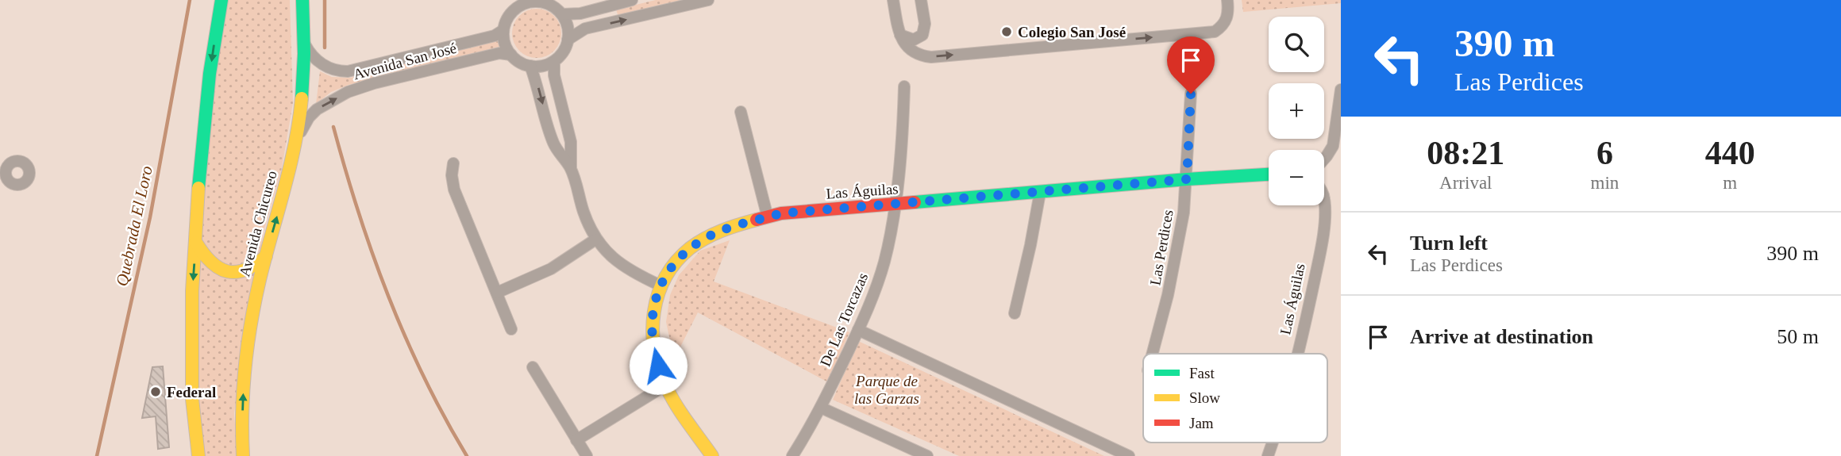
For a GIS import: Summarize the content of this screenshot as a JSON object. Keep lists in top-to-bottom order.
{
  "streets": {
    "main road": ["Las Águilas", "Avenida Chicureo"],
    "street": ["Avenida San José", "Las Perdices", "De Las Torcazas"]
  },
  "crossings": [
    ["Avenida San José", "Avenida Chicureo"],
    ["Las Águilas", "Las Perdices"],
    ["Las Águilas", "De Las Torcazas"]
  ],
  "one_way": ["Avenida San José"],
  "water": ["Quebrada El Loro"],
  "parks": ["Parque de las Garzas"],
  "places": ["Colegio San José", "Federal"],
  "legend": ["Fast", "Slow", "Jam"],
  "page": {
    "turn": ["390 m", "Las Perdices"],
    "map_buttons": ["+", "−"],
    "eta": [
      "08:21",
      "Arrival",
      "6",
      "min",
      "440",
      "m"
    ],
    "list": [
      {
        "name": "Turn left",
        "note": "Las Perdices",
        "value": "390 m"
      },
      {
        "name": "Arrive at destination",
        "value": "50 m"
      }
    ]
  }
}
